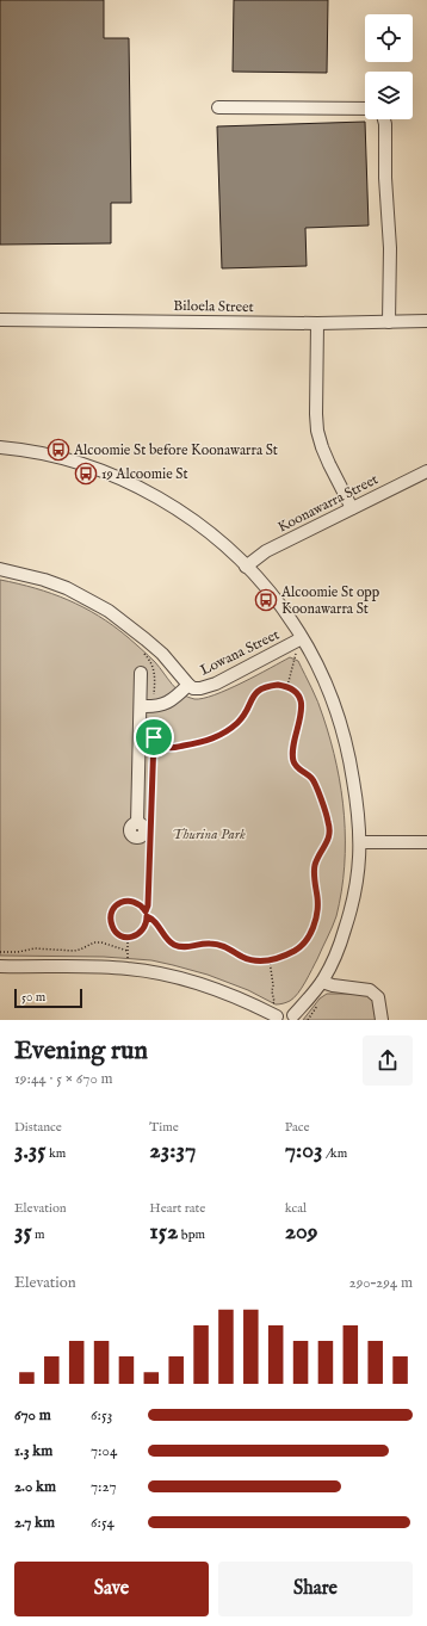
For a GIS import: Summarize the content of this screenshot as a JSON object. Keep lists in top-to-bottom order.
{
  "streets": {
    "street": ["Biloela Street", "Koonawarra Street", "Lowana Street"]
  },
  "parks": ["Thurina Park"],
  "places": {
    "bus stop": ["Alcoomie St before Koonawarra St", "19 Alcoomie St", "Alcoomie St opp Koonawarra St"]
  },
  "scale_bar": "50 m",
  "page": {
    "scale": "50 m",
    "heading": ["Evening run", "19:44 · 5 × 670 m"],
    "stats": [
      ["Distance", "3.35 km"],
      ["Time", "23:37"],
      ["Pace", "7:03 /km"],
      ["Elevation", "35 m"],
      ["Heart rate", "152 bpm"],
      ["kcal", "209"]
    ],
    "chart": ["Elevation", "290–294 m"],
    "list": [
      {
        "name": "670 m",
        "note": "6:53"
      },
      {
        "name": "1.3 km",
        "note": "7:04"
      },
      {
        "name": "2.0 km",
        "note": "7:27"
      },
      {
        "name": "2.7 km",
        "note": "6:54"
      }
    ],
    "buttons": ["Save", "Share"]
  }
}
